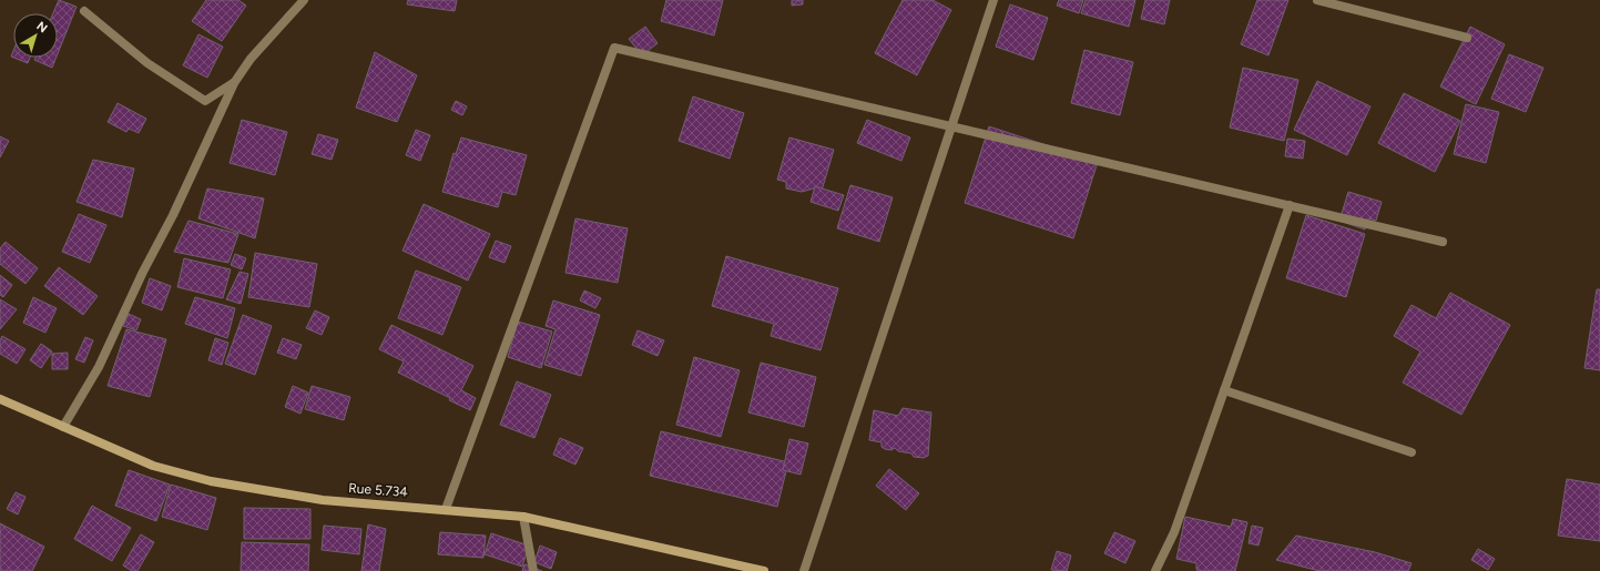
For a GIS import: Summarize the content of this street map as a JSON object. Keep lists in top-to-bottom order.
{
  "streets": {
    "street": ["Rue 5.734"]
  },
  "north": "top right"
}
